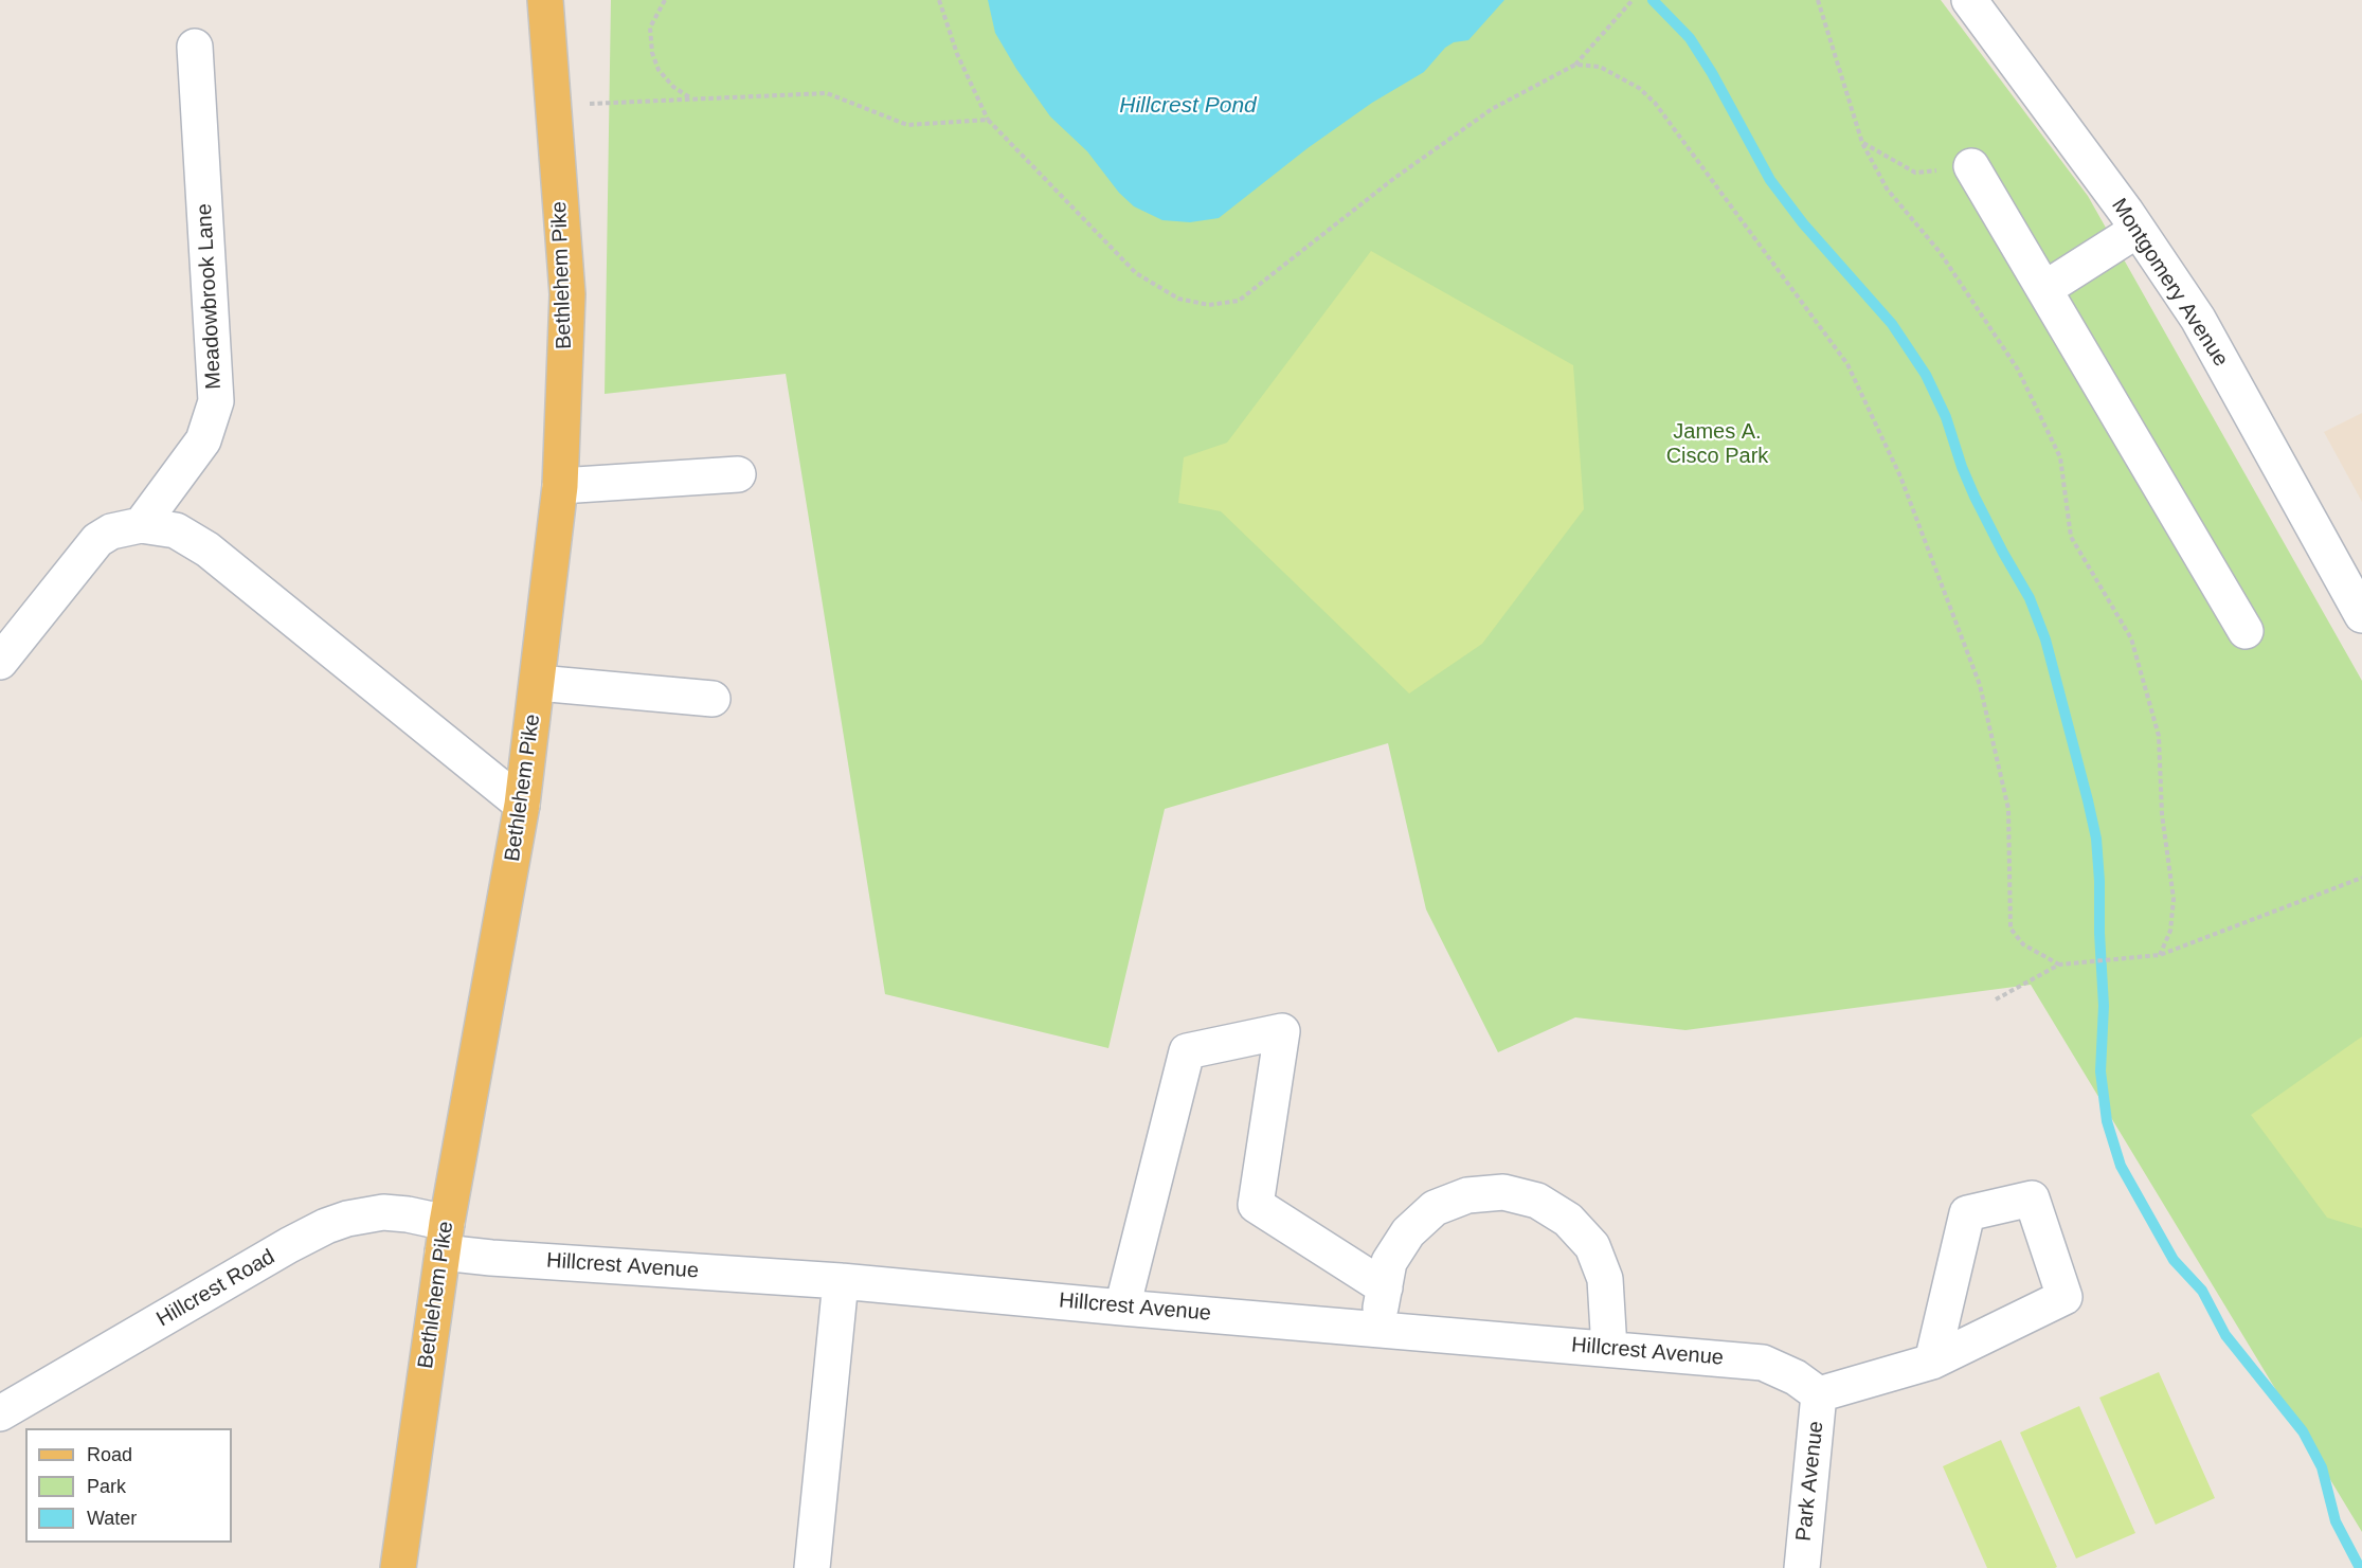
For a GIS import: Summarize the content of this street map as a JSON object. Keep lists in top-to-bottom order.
{
  "streets": {
    "main road": ["Bethlehem Pike"],
    "street": [
      "Montgomery Avenue",
      "Meadowbrook Lane",
      "Hillcrest Avenue",
      "Hillcrest Road",
      "Park Avenue"
    ]
  },
  "crossings": [
    ["Bethlehem Pike", "Hillcrest Avenue"],
    ["Bethlehem Pike", "Hillcrest Road"],
    ["Hillcrest Avenue", "Hillcrest Road"],
    ["Hillcrest Avenue", "Park Avenue"]
  ],
  "water": ["Hillcrest Pond"],
  "parks": ["James A. Cisco Park"],
  "legend": ["Road", "Park", "Water"]
}
